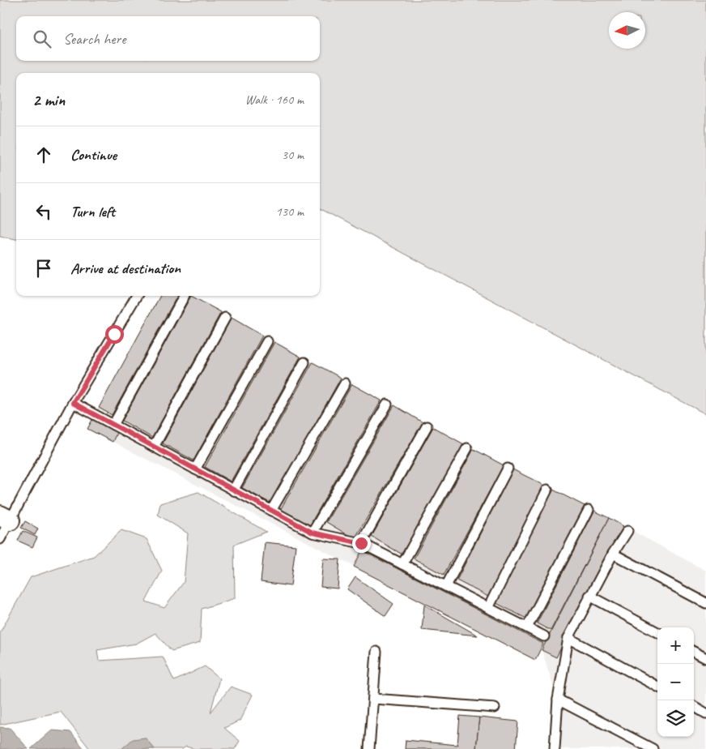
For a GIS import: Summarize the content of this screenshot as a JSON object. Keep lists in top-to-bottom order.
{
  "north": "left",
  "page": {
    "search": "Search here",
    "heading": ["2 min", "Walk · 160 m"],
    "list": [
      ["Continue", "30 m"],
      ["Turn left", "130 m"],
      "Arrive at destination"
    ],
    "map_buttons": ["+", "−"]
  }
}
